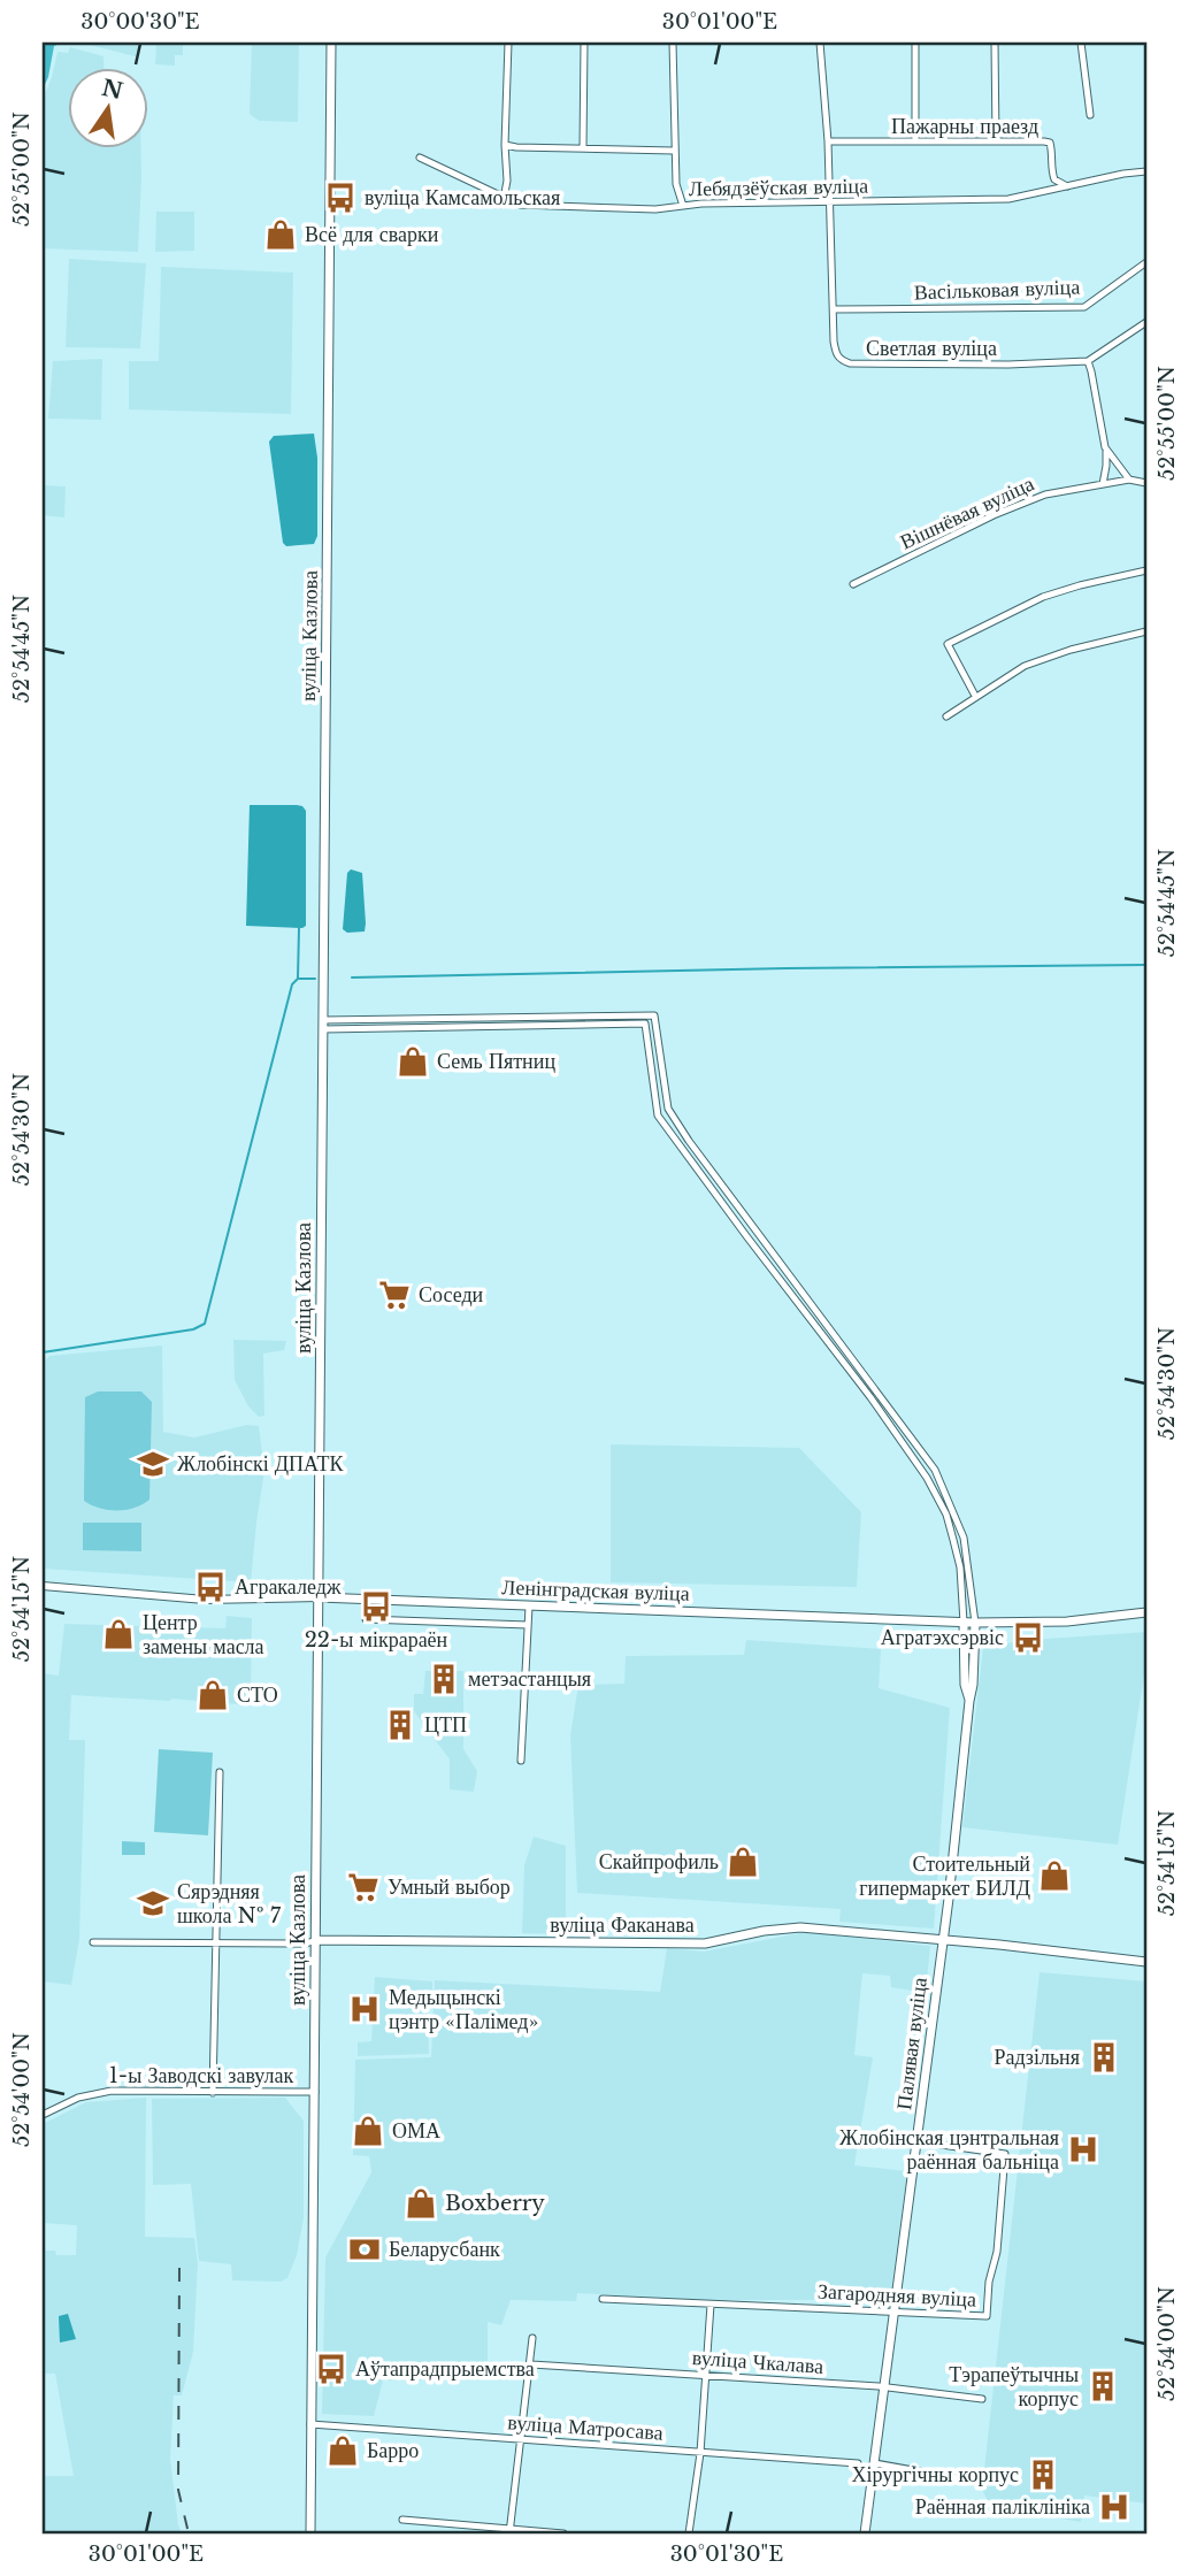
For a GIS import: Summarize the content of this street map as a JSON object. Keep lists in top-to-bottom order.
{
  "streets": {
    "main road": [
      "вуліца Казлова",
      "Ленінградская вуліца",
      "вуліца Факанава",
      "Палявая вуліца"
    ],
    "street": [
      "Пажарны праезд",
      "Лебядзёўская вуліца",
      "Васільковая вуліца",
      "Светлая вуліца",
      "Вішнёвая вуліца",
      "1-ы Заводскі завулак",
      "Загародняя вуліца",
      "вуліца Чкалава",
      "вуліца Матросава"
    ]
  },
  "crossings": [
    ["Пажарны праезд", "Лебядзёўская вуліца"],
    ["Пажарны праезд", "Светлая вуліца"],
    ["Лебядзёўская вуліца", "Светлая вуліца"],
    ["Васільковая вуліца", "Светлая вуліца"],
    ["вуліца Казлова", "Ленінградская вуліца"],
    ["вуліца Казлова", "вуліца Факанава"],
    ["вуліца Казлова", "1-ы Заводскі завулак"],
    ["вуліца Казлова", "вуліца Матросава"],
    ["Ленінградская вуліца", "Палявая вуліца"],
    ["вуліца Факанава", "Палявая вуліца"],
    ["Палявая вуліца", "Загародняя вуліца"],
    ["Палявая вуліца", "вуліца Чкалава"]
  ],
  "places": {
    "bus stop": [
      "вуліца Камсамольская",
      "Агракаледж",
      "22-ы мікрараён",
      "Агратэхсэрвіс",
      "Аўтапрадпрыемства"
    ],
    "shop": [
      "Всё для сварки",
      "Семь Пятниц",
      "Центр замены масла",
      "СТО",
      "Скайпрофиль",
      "Стоительный гипермаркет БИЛД",
      "ОМА",
      "Boxberry",
      "Барро"
    ],
    "supermarket": ["Соседи", "Умный выбор"],
    "school or university": ["Жлобінскі ДПАТК", "Сярэдняя школа № 7"],
    "building": [
      "метэастанцыя",
      "ЦТП",
      "Радзільня",
      "Тэрапеўтычны корпус",
      "Хірургічны корпус"
    ],
    "hospital": ["Медыцынскі цэнтр «Палімед»", "Жлобінская цэнтральная раённая бальніца", "Раённая паліклініка"],
    "bank": ["Беларусбанк"]
  },
  "north": "top",
  "coordinates": [
    "30°00'30\"E",
    "30°01'00\"E",
    "52°55'00\"N",
    "52°54'45\"N",
    "52°54'30\"N",
    "52°54'15\"N",
    "52°54'00\"N",
    "30°01'30\"E"
  ]
}
